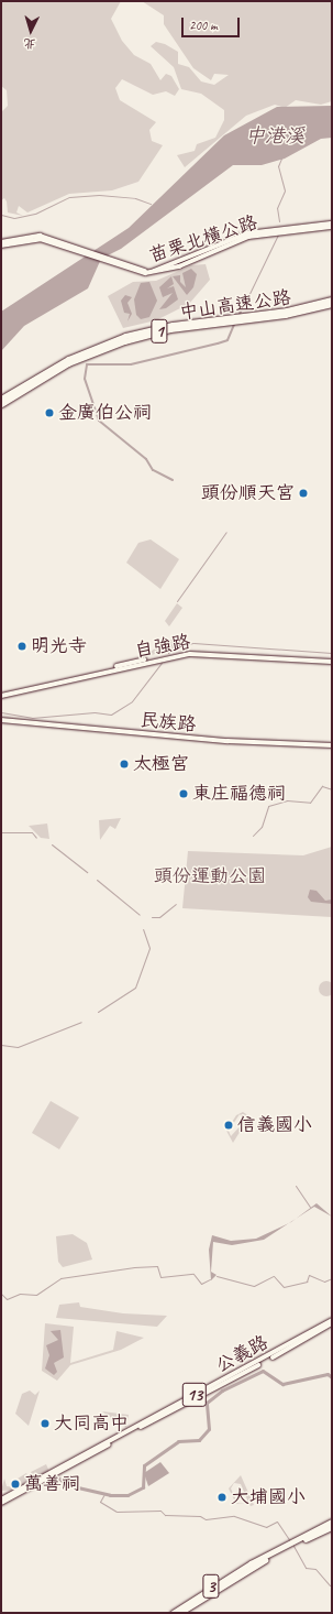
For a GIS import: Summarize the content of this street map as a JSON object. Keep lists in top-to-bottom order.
{
  "streets": {
    "highway": ["中山高速公路", "1", "3"],
    "main road": [
      "苗栗北橫公路",
      "自強路",
      "民族路",
      "公義路",
      "13"
    ]
  },
  "water": ["中港溪"],
  "parks": ["頭份運動公園"],
  "places": [
    "金廣伯公祠",
    "頭份順天宮",
    "明光寺",
    "太極宮",
    "東庄福德祠",
    "信義國小",
    "大同高中",
    "萬善祠",
    "大埔國小"
  ],
  "scale_bar": "200 m",
  "north": "bottom"
}
